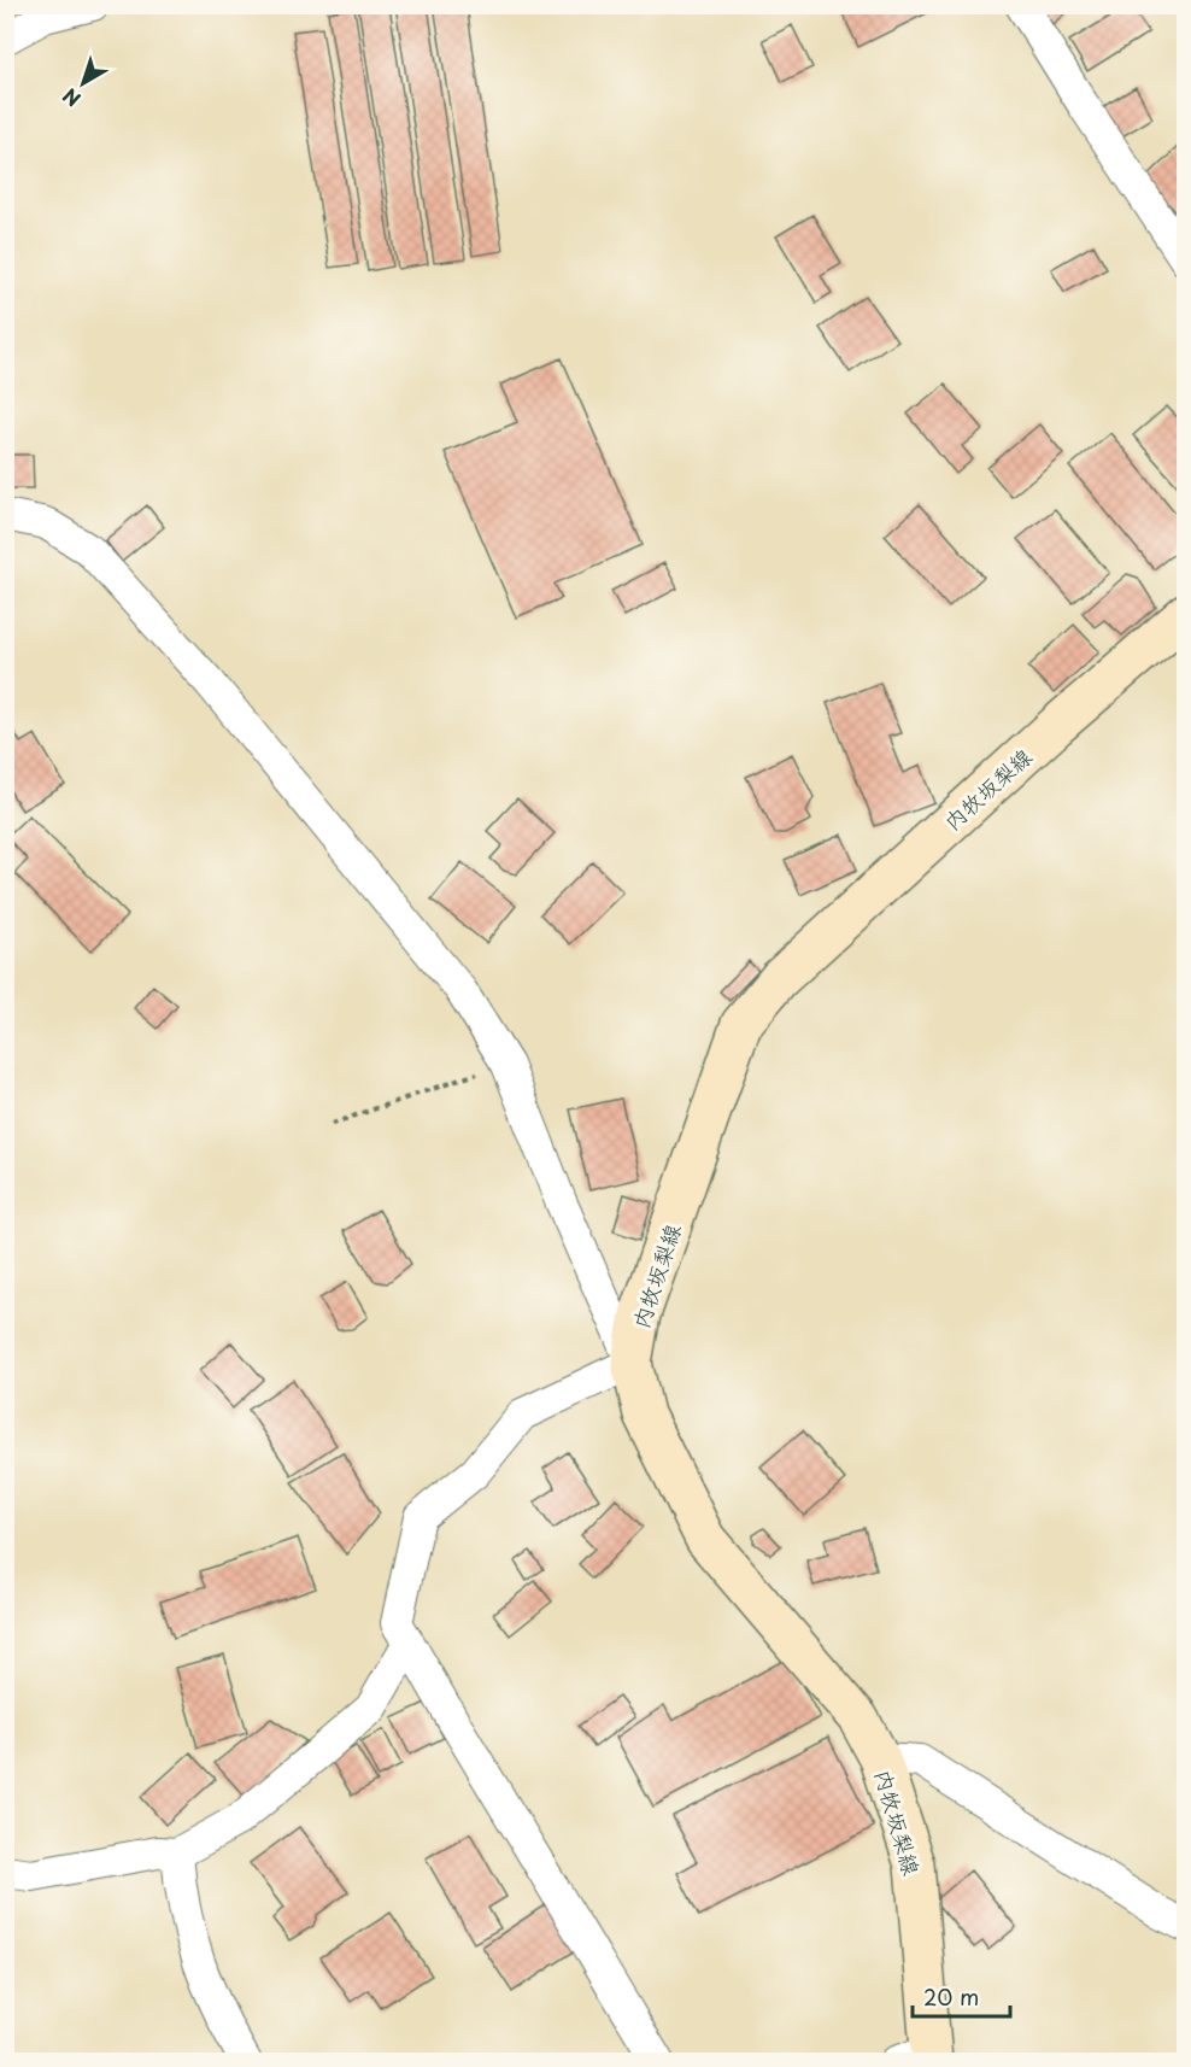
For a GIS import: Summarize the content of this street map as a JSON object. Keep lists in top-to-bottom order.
{
  "streets": {
    "main road": ["内牧坂梨線"]
  },
  "scale_bar": "20 m",
  "north": "bottom left"
}
